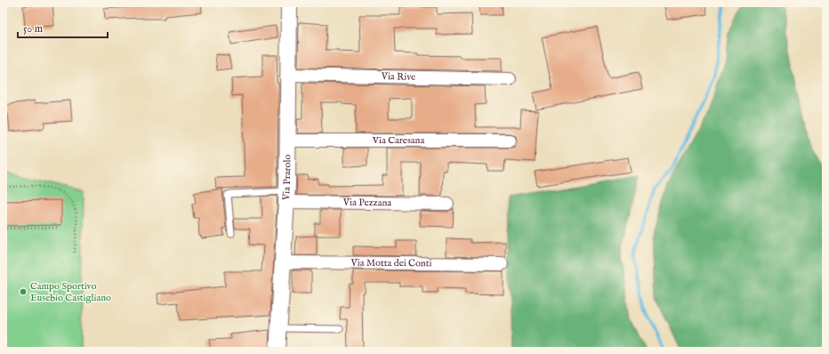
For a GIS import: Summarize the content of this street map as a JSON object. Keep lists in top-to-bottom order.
{
  "streets": {
    "street": [
      "Via Rive",
      "Via Caresana",
      "Via Prarolo",
      "Via Pezzana",
      "Via Motta dei Conti"
    ]
  },
  "crossings": [
    ["Via Rive", "Via Prarolo"],
    ["Via Caresana", "Via Prarolo"],
    ["Via Prarolo", "Via Pezzana"],
    ["Via Prarolo", "Via Motta dei Conti"]
  ],
  "places": ["Campo Sportivo Eusebio Castigliano"],
  "scale_bar": "50 m"
}
